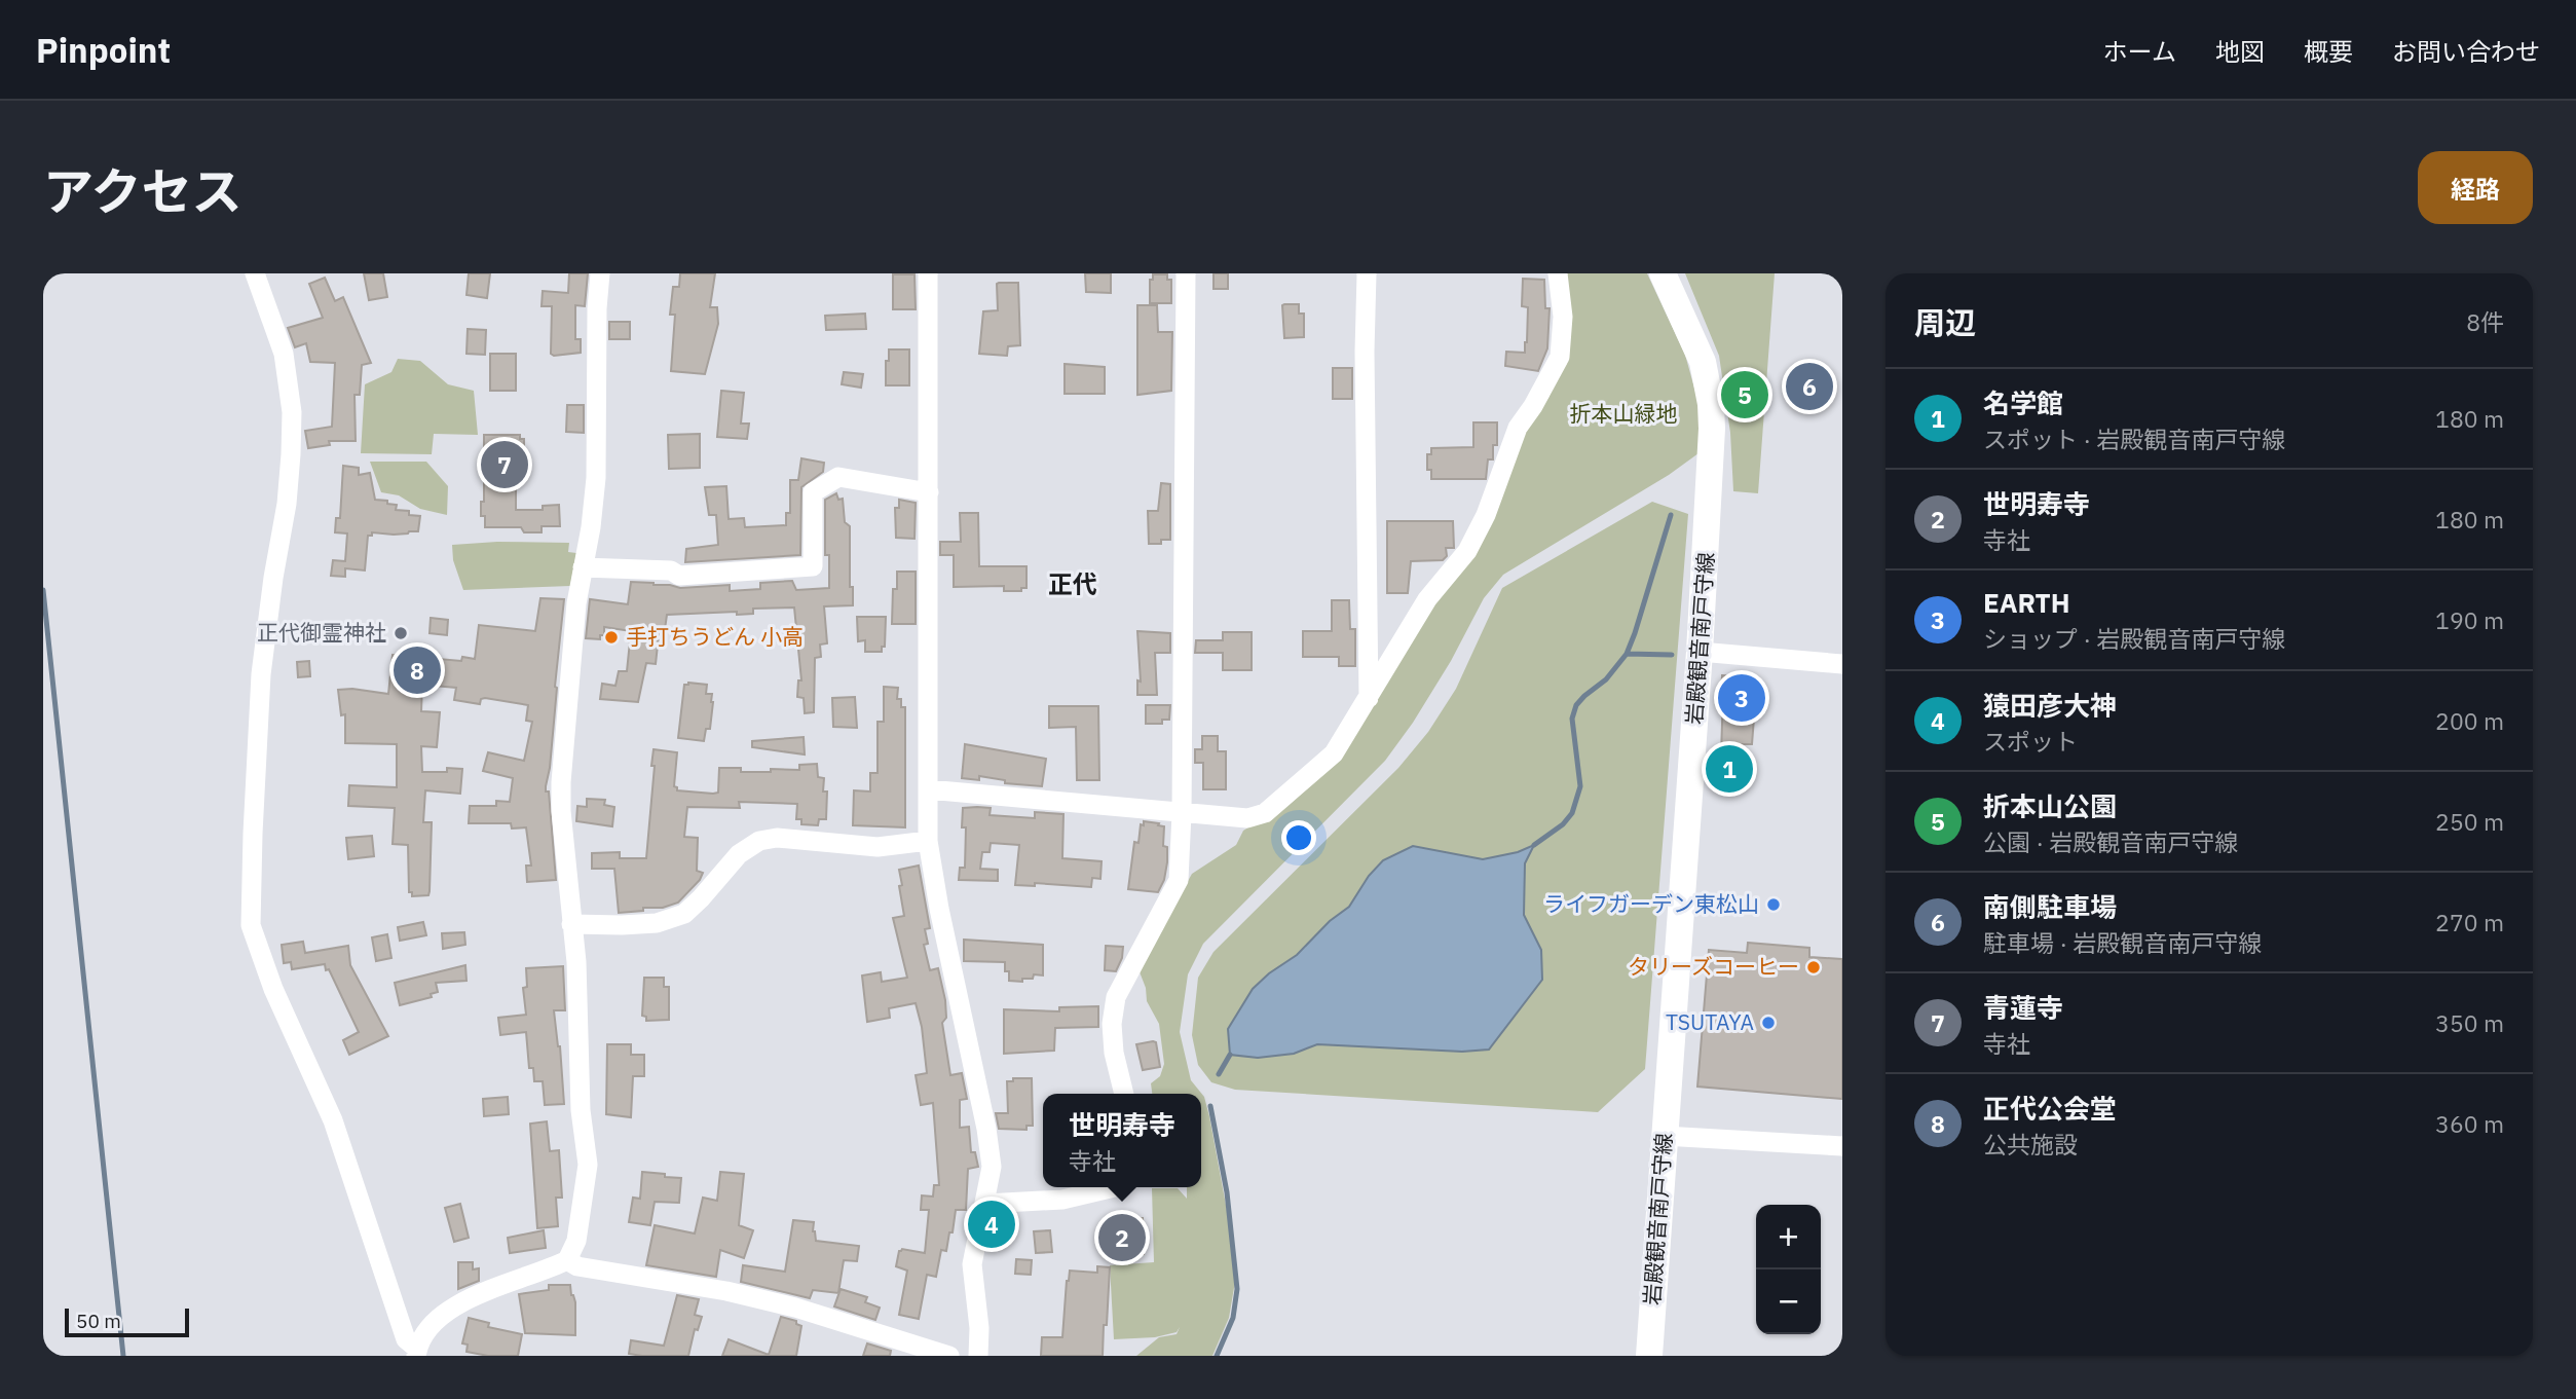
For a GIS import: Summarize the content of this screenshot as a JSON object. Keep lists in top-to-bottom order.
{
  "streets": {
    "main road": ["岩殿観音南戸守線"]
  },
  "districts": ["正代"],
  "parks": ["折本山緑地"],
  "places": [
    "正代御霊神社",
    "手打ちうどん 小高",
    "ライフガーデン東松山",
    "タリーズコーヒー",
    "TSUTAYA"
  ],
  "scale_bar": "50 m",
  "page": {
    "header": "Pinpoint",
    "nav": [
      "ホーム",
      "地図",
      "概要",
      "お問い合わせ"
    ],
    "title": "アクセス",
    "buttons": "経路",
    "heading": ["周辺", "8件"],
    "pins": [
      "6",
      "5",
      "7",
      "8",
      "3",
      "1",
      "4",
      "2"
    ],
    "list": [
      {
        "mark": "1",
        "name": "名学館",
        "note": "スポット · 岩殿観音南戸守線",
        "value": "180 m"
      },
      {
        "mark": "2",
        "name": "世明寿寺",
        "note": "寺社",
        "value": "180 m"
      },
      {
        "mark": "3",
        "name": "EARTH",
        "note": "ショップ · 岩殿観音南戸守線",
        "value": "190 m"
      },
      {
        "mark": "4",
        "name": "猿田彦大神",
        "note": "スポット",
        "value": "200 m"
      },
      {
        "mark": "5",
        "name": "折本山公園",
        "note": "公園 · 岩殿観音南戸守線",
        "value": "250 m"
      },
      {
        "mark": "6",
        "name": "南側駐車場",
        "note": "駐車場 · 岩殿観音南戸守線",
        "value": "270 m"
      },
      {
        "mark": "7",
        "name": "青蓮寺",
        "note": "寺社",
        "value": "350 m"
      },
      {
        "mark": "8",
        "name": "正代公会堂",
        "note": "公共施設",
        "value": "360 m"
      }
    ],
    "popup": ["世明寿寺", "寺社"],
    "map_buttons": ["+", "−"],
    "scale": "50 m"
  }
}
